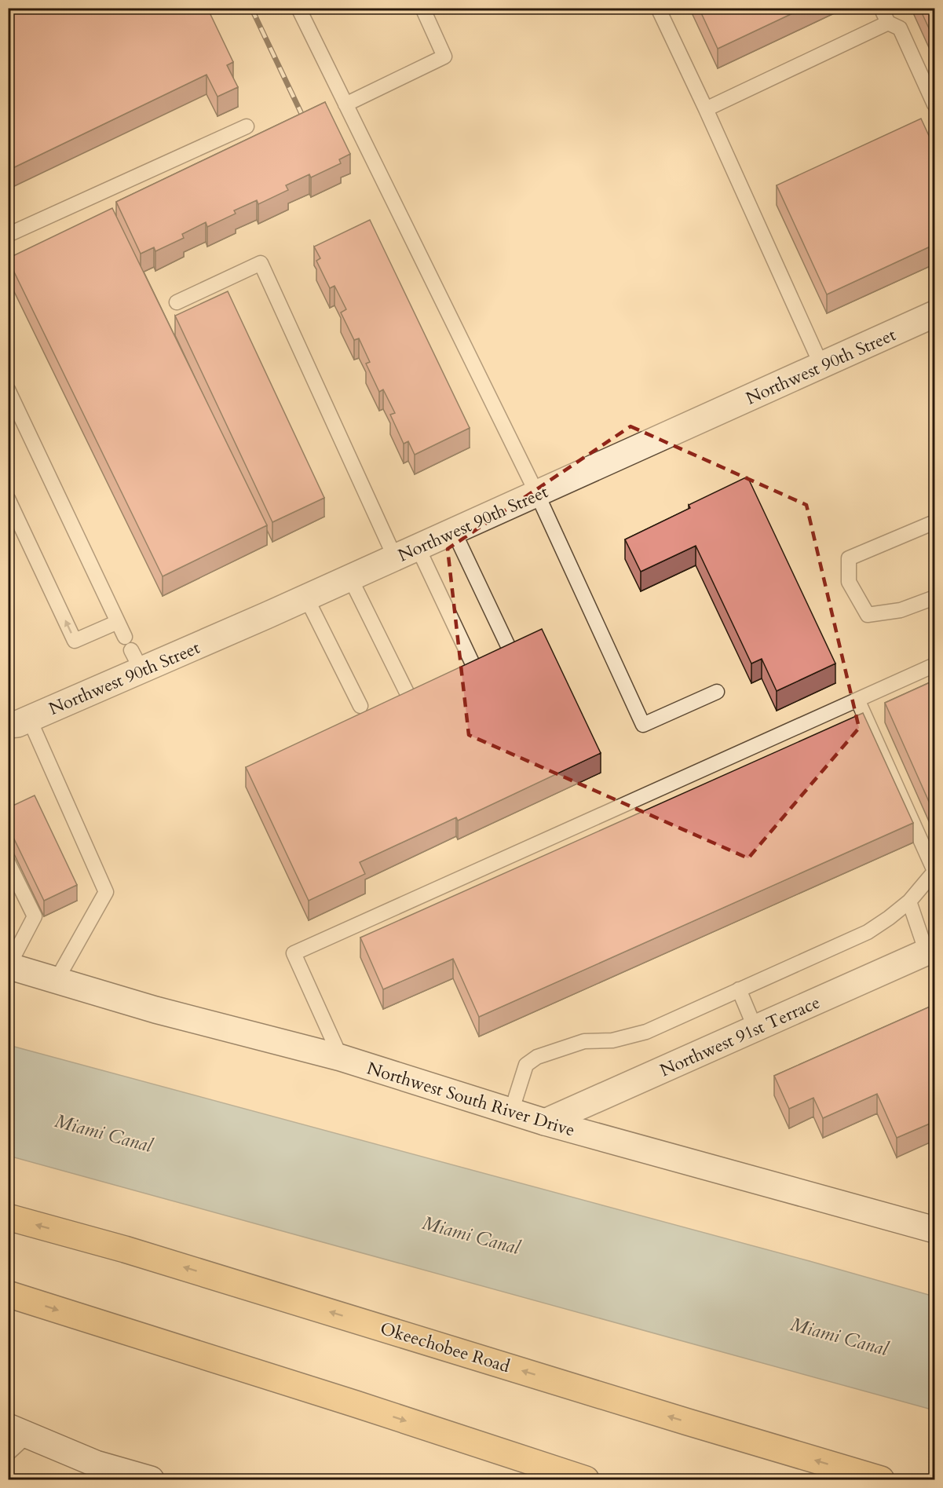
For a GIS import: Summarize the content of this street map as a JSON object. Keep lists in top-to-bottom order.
{
  "streets": {
    "highway": ["Okeechobee Road"],
    "street": ["Northwest 90th Street", "Northwest 91st Terrace", "Northwest South River Drive"]
  },
  "crossings": [
    ["Northwest 91st Terrace", "Northwest South River Drive"]
  ],
  "water": ["Miami Canal"]
}
